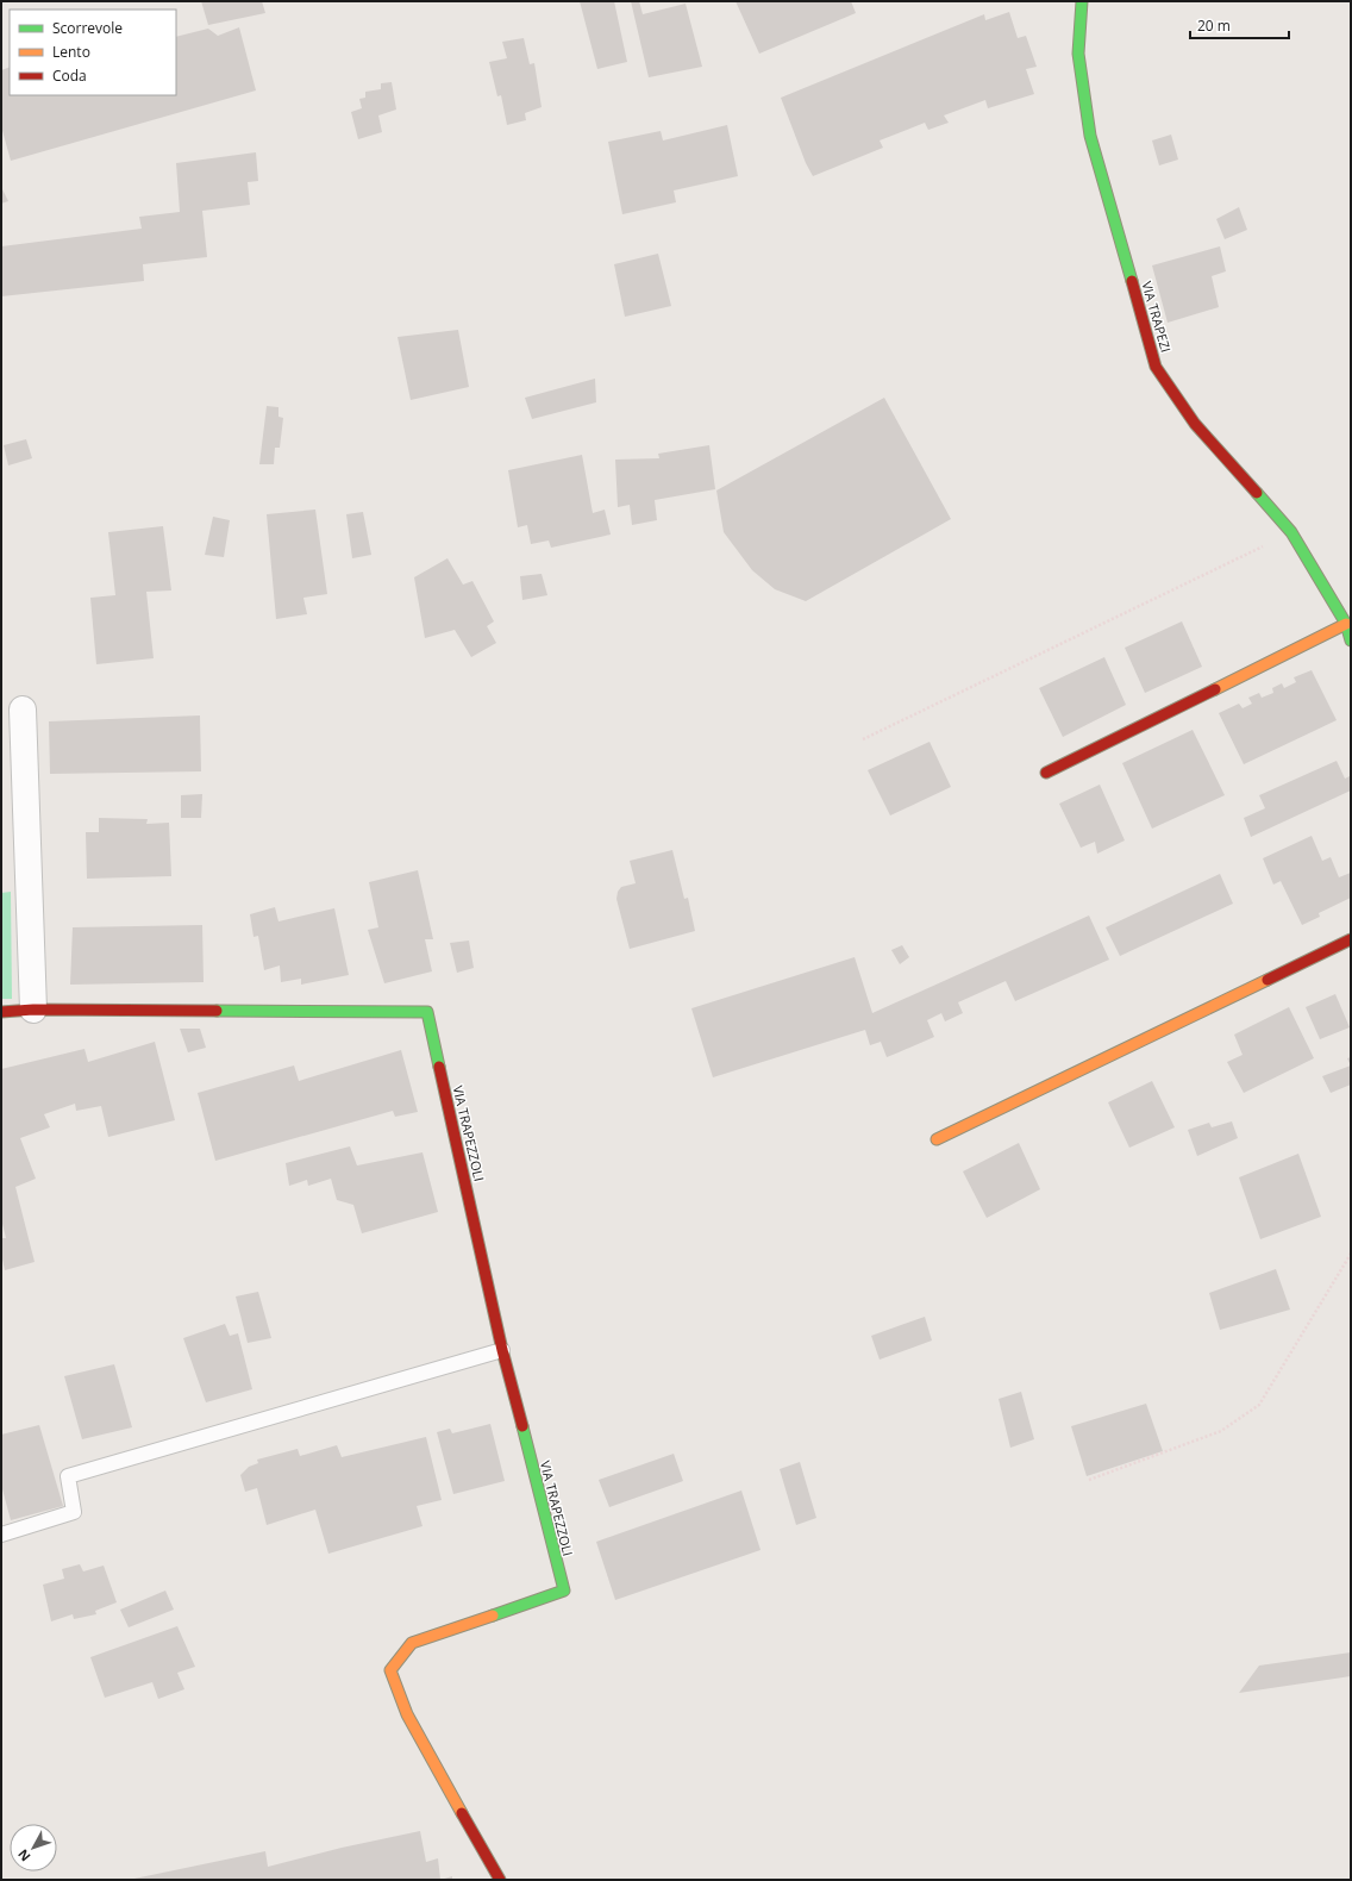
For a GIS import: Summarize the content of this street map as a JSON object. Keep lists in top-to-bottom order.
{
  "streets": {
    "street": ["VIA TRAPEZI", "VIA TRAPEZZOLI"]
  },
  "legend": ["Scorrevole", "Lento", "Coda"],
  "scale_bar": "20 m",
  "north": "bottom left"
}
